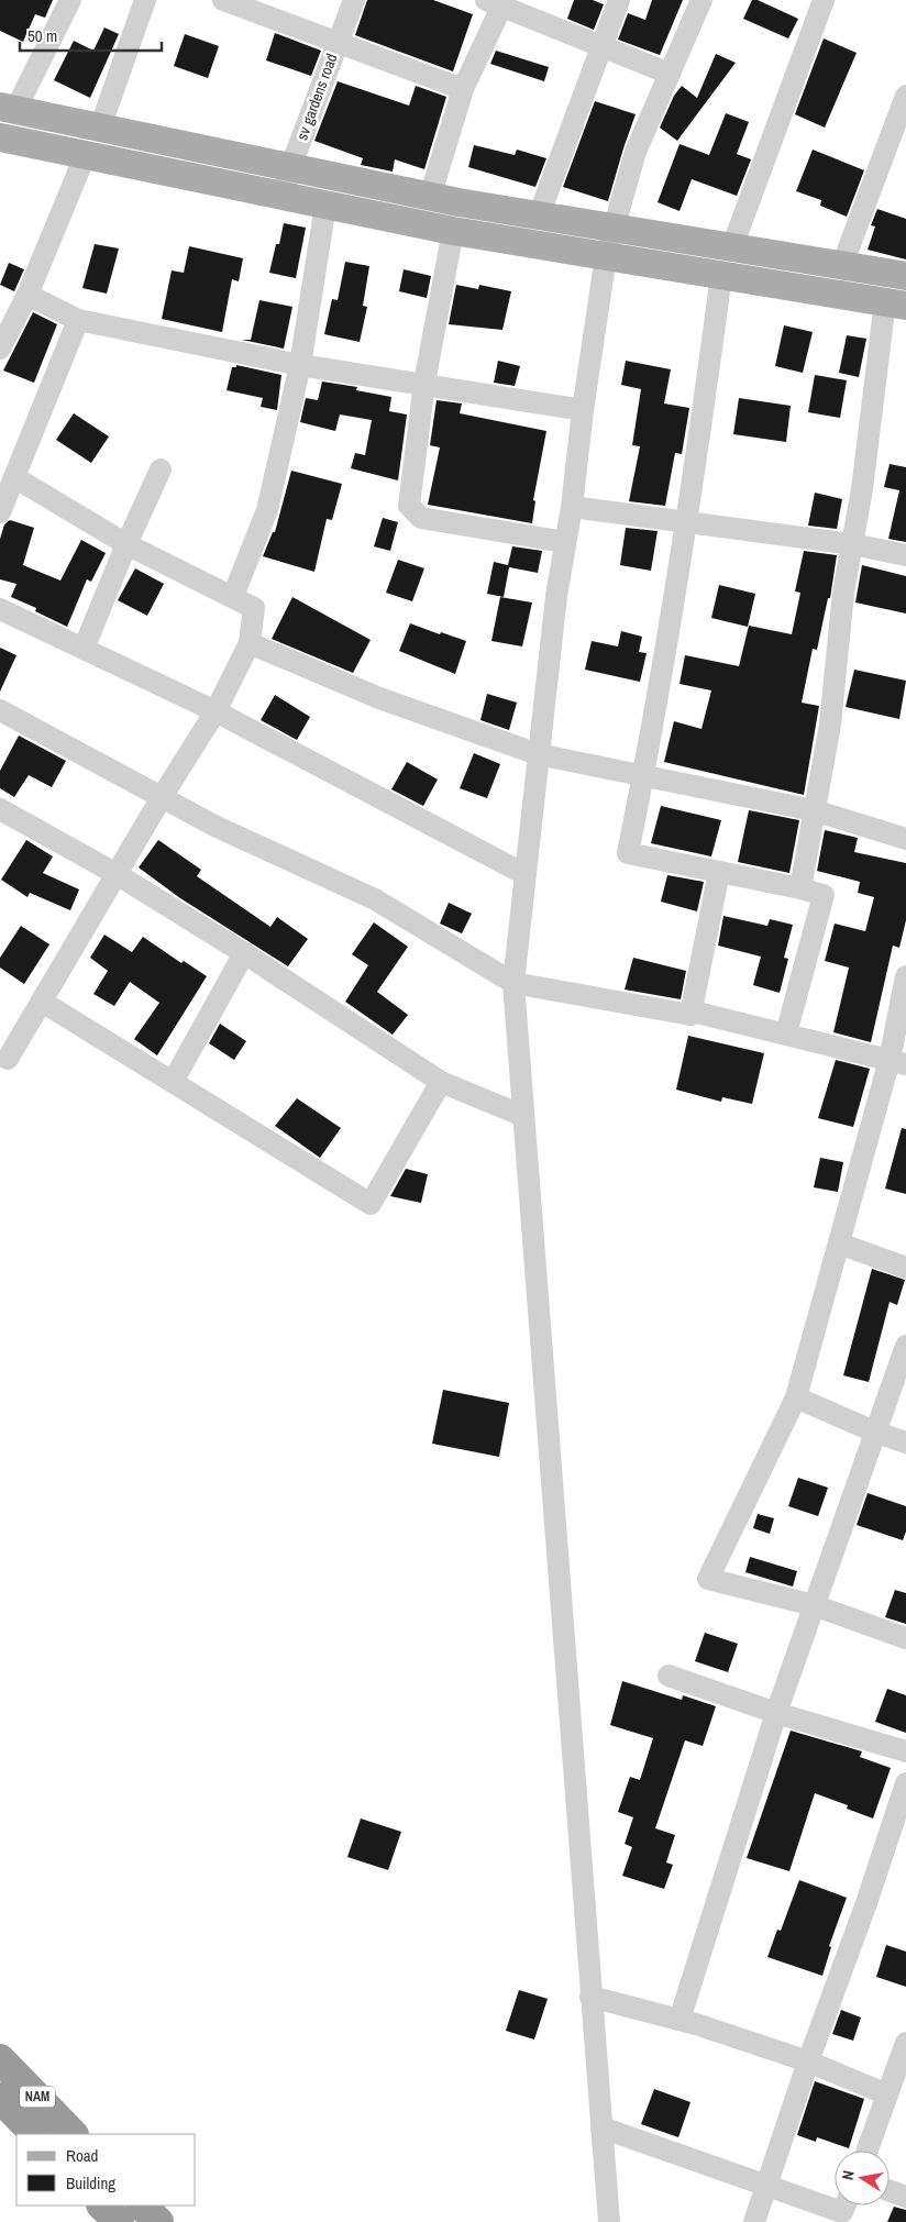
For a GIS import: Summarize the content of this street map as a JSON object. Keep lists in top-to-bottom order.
{
  "streets": {
    "highway": ["NAM"],
    "street": ["sv gardens road"]
  },
  "legend": ["Road", "Building"],
  "scale_bar": "50 m",
  "north": "left"
}
